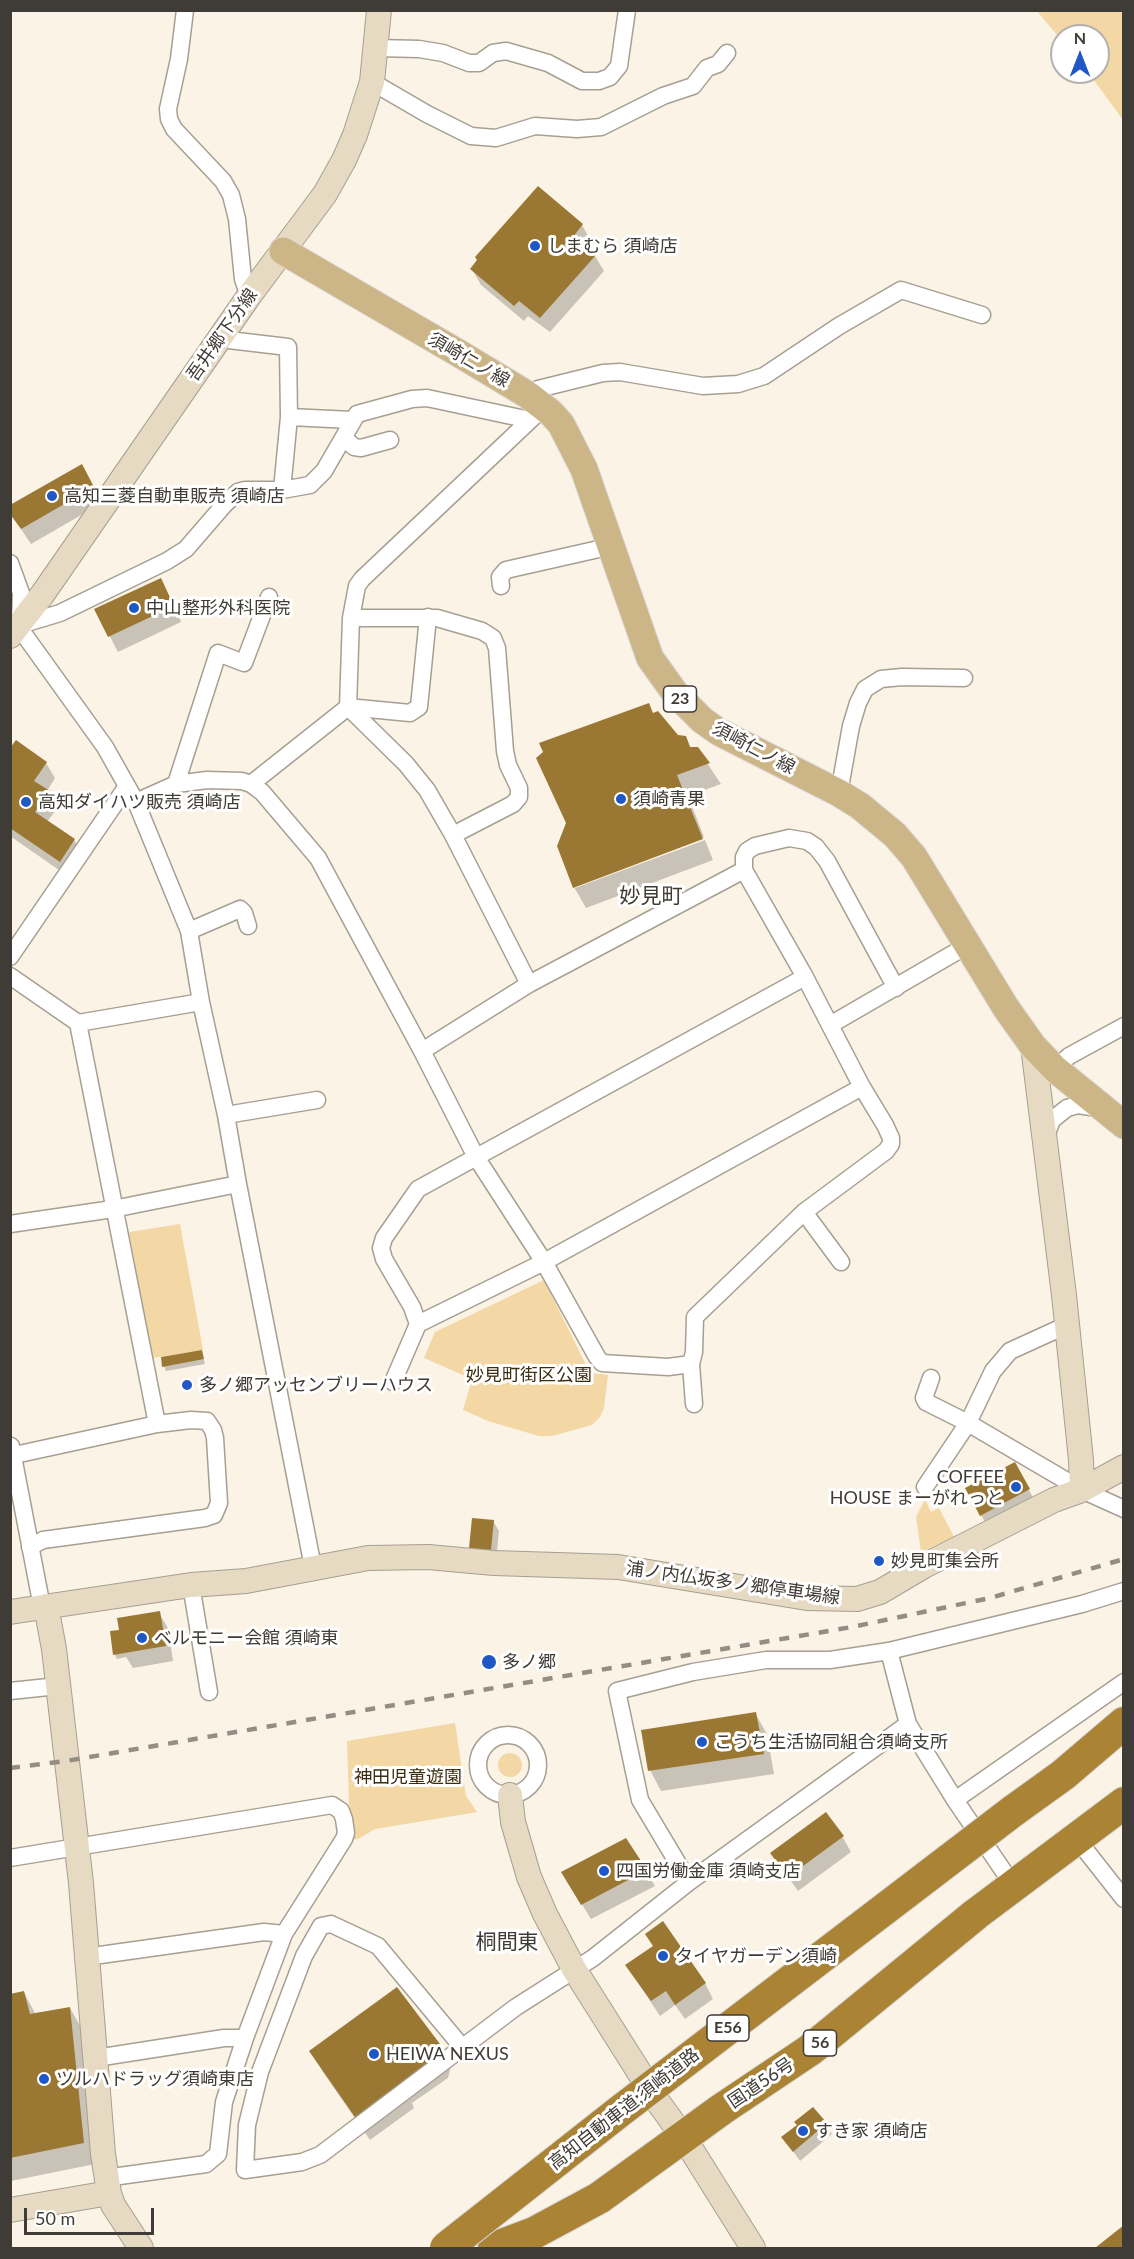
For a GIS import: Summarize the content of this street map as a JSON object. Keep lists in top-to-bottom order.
{
  "streets": {
    "highway": [
      "E56",
      "56",
      "国道56号",
      "高知自動車道;須崎道路"
    ],
    "main road": ["須崎仁ノ線", "23"],
    "street": ["吾井郷下分線", "浦ノ内仏坂多ノ郷停車場線"]
  },
  "crossings": [
    ["吾井郷下分線", "須崎仁ノ線"]
  ],
  "districts": ["妙見町", "桐間東"],
  "parks": ["妙見町街区公園", "神田児童遊園"],
  "places": [
    "しまむら 須崎店",
    "高知三菱自動車販売 須崎店",
    "中山整形外科医院",
    "須崎青果",
    "高知ダイハツ販売 須崎店",
    "多ノ郷アッセンブリーハウス",
    "COFFEE HOUSE まーがれっと",
    "妙見町集会所",
    "ベルモニー会館 須崎東",
    "多ノ郷",
    "こうち生活協同組合須崎支所",
    "四国労働金庫 須崎支店",
    "タイヤガーデン須崎",
    "HEIWA NEXUS",
    "ツルハドラッグ須崎東店",
    "すき家 須崎店"
  ],
  "scale_bar": "50 m",
  "north": "top"
}
